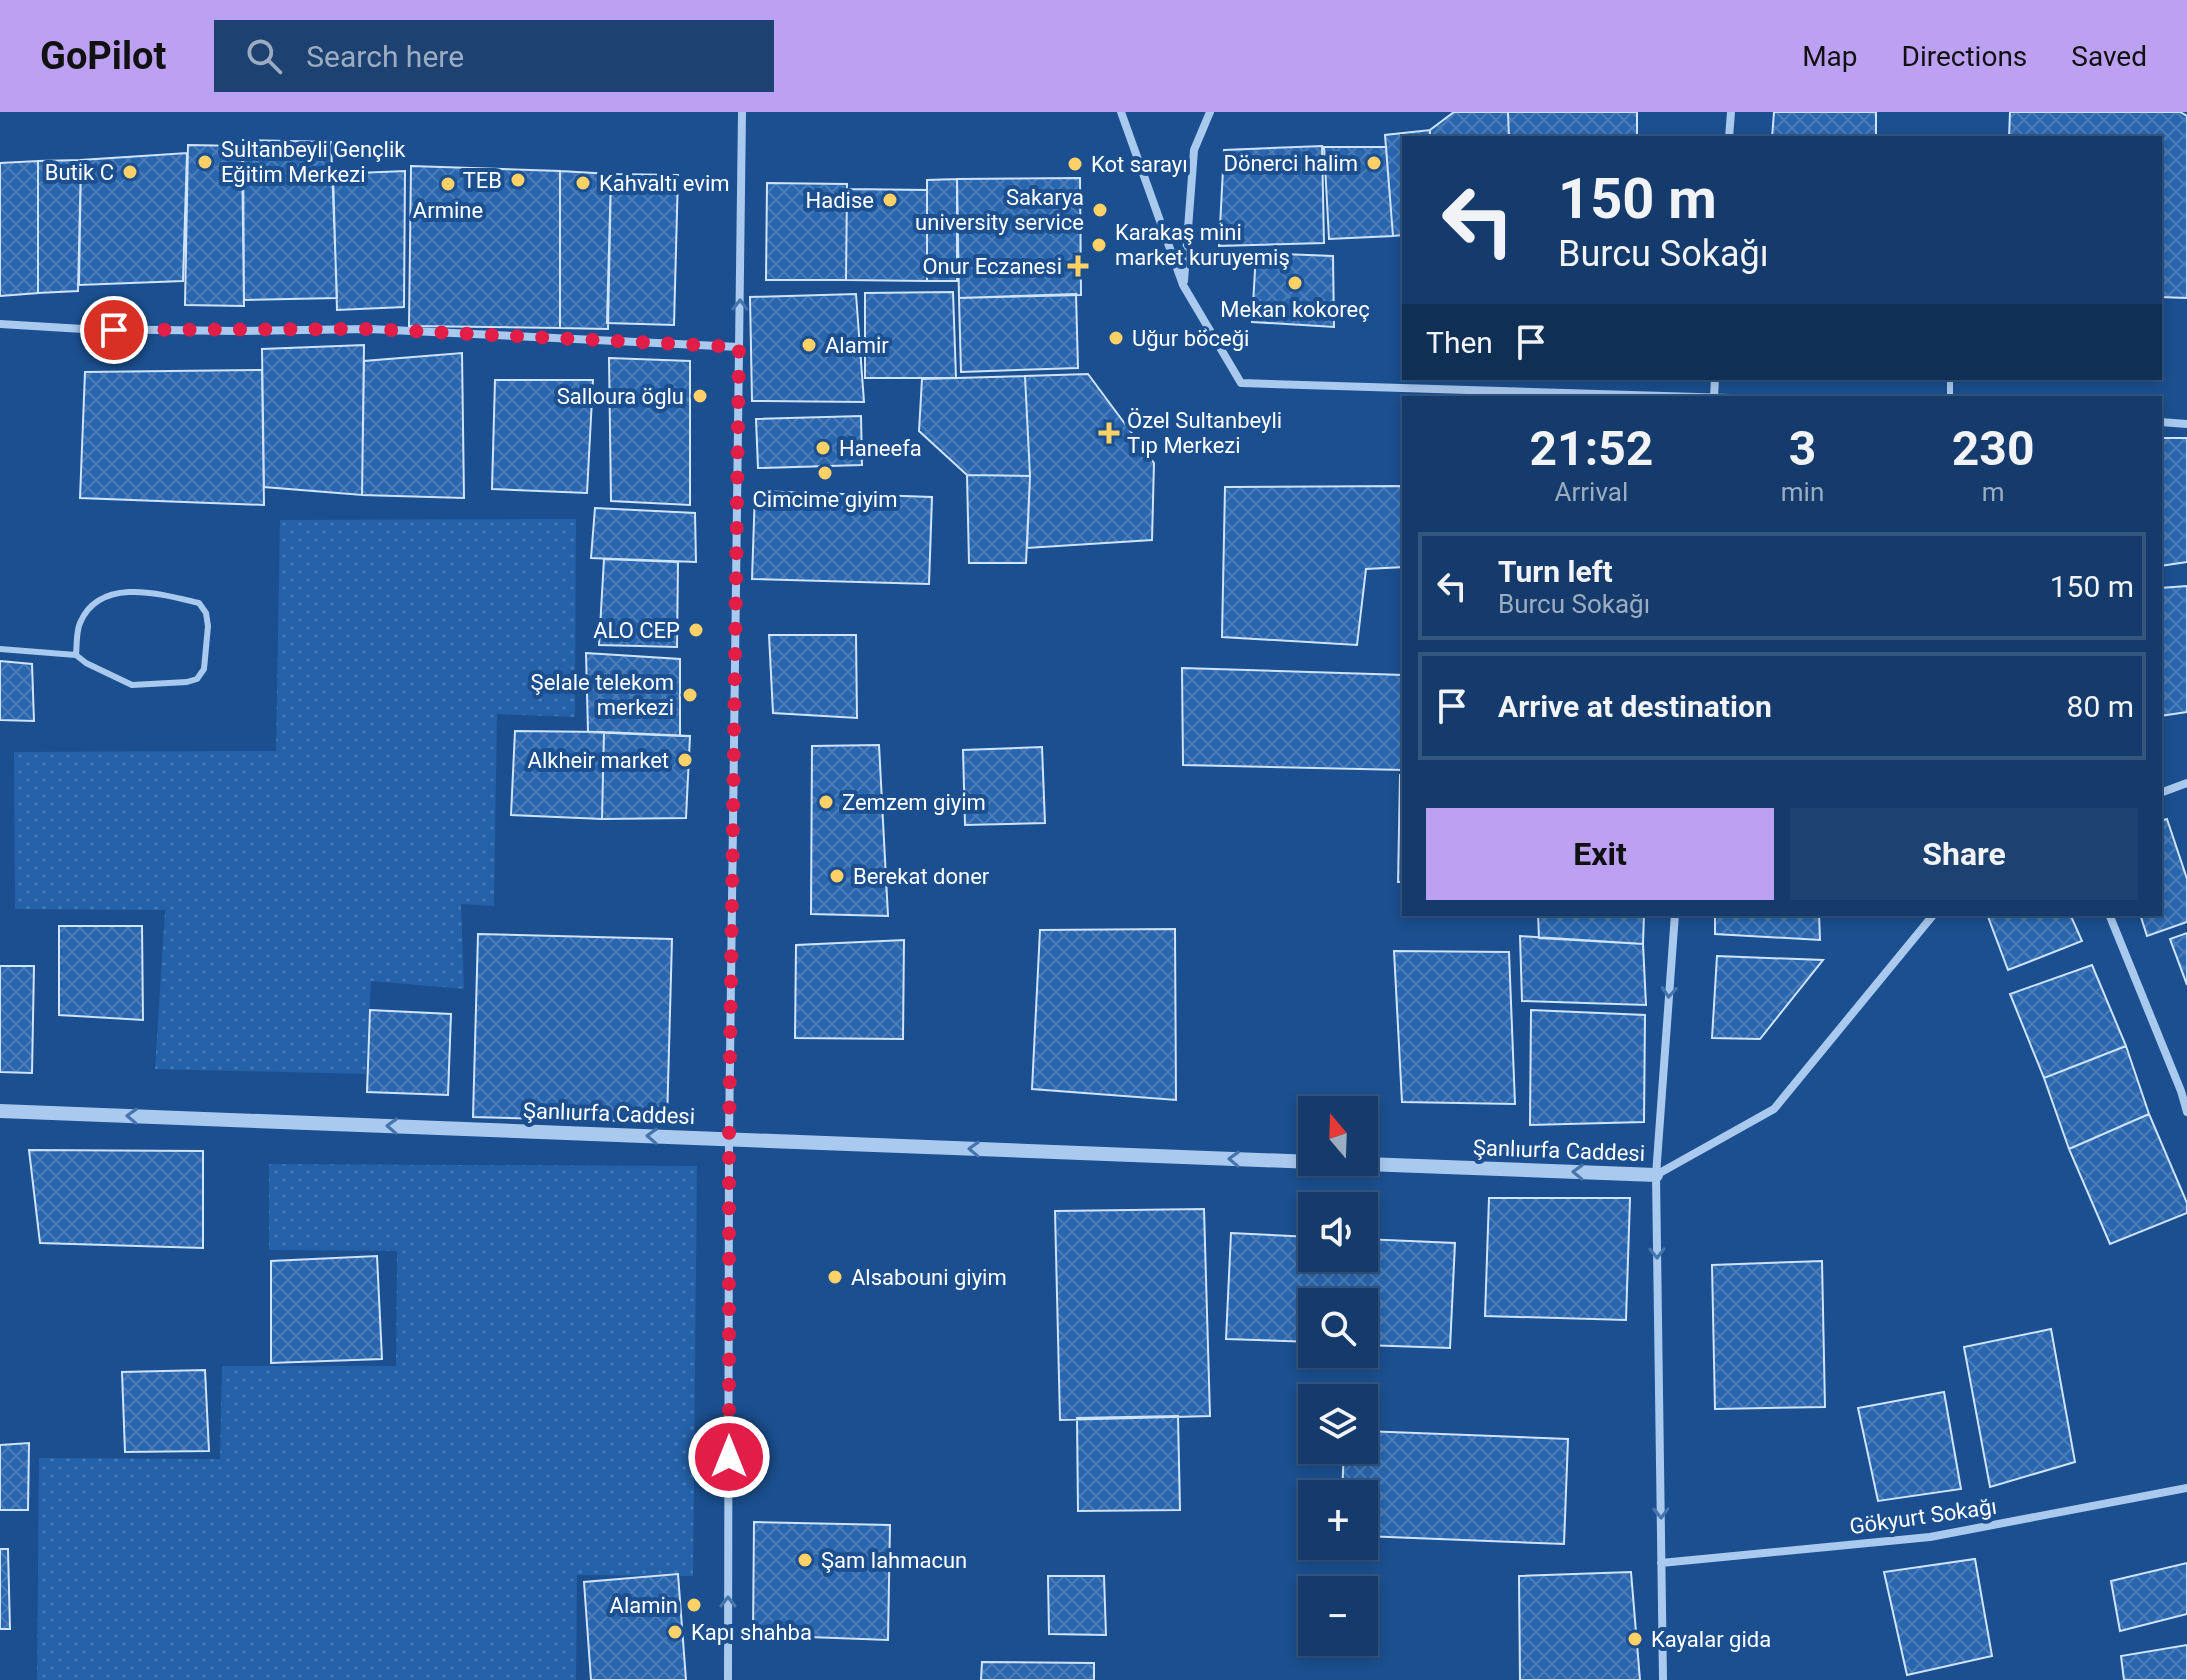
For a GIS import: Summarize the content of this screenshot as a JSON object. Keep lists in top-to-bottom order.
{
  "streets": {
    "street": ["Şanlıurfa Caddesi", "Gökyurt Sokağı"]
  },
  "one_way": ["Şanlıurfa Caddesi"],
  "places": {
    "other": [
      "Sultanbeyli Gençlik Eğitim Merkezi",
      "Dönerci halim",
      "Kot sarayı",
      "Butik C",
      "TEB",
      "Kahvaltı evim",
      "Armine",
      "Hadise",
      "Sakarya university service",
      "Karakaş mini market kuruyemiş",
      "Mekan kokoreç",
      "Uğur böceği",
      "Alamir",
      "Salloura öglu",
      "Haneefa",
      "Cimcime giyim",
      "ALO CEP",
      "Şelale telekom merkezi",
      "Alkheir market",
      "Zemzem giyim",
      "Berekat doner",
      "Alsabouni giyim",
      "Şam lahmacun",
      "Alamin",
      "Kapı shahba",
      "Kayalar gida"
    ],
    "health": ["Onur Eczanesi", "Özel Sultanbeyli Tıp Merkezi"]
  },
  "north": "top",
  "page": {
    "header": "GoPilot",
    "search": "Search here",
    "nav": ["Map", "Directions", "Saved"],
    "turn": ["150 m", "Burcu Sokağı"],
    "then": "Then",
    "eta": [
      "21:52",
      "Arrival",
      "3",
      "min",
      "230",
      "m"
    ],
    "list": [
      {
        "name": "Turn left",
        "note": "Burcu Sokağı",
        "value": "150 m"
      },
      {
        "name": "Arrive at destination",
        "value": "80 m"
      }
    ],
    "buttons": ["Exit", "Share"],
    "map_buttons": ["+", "−"]
  }
}
